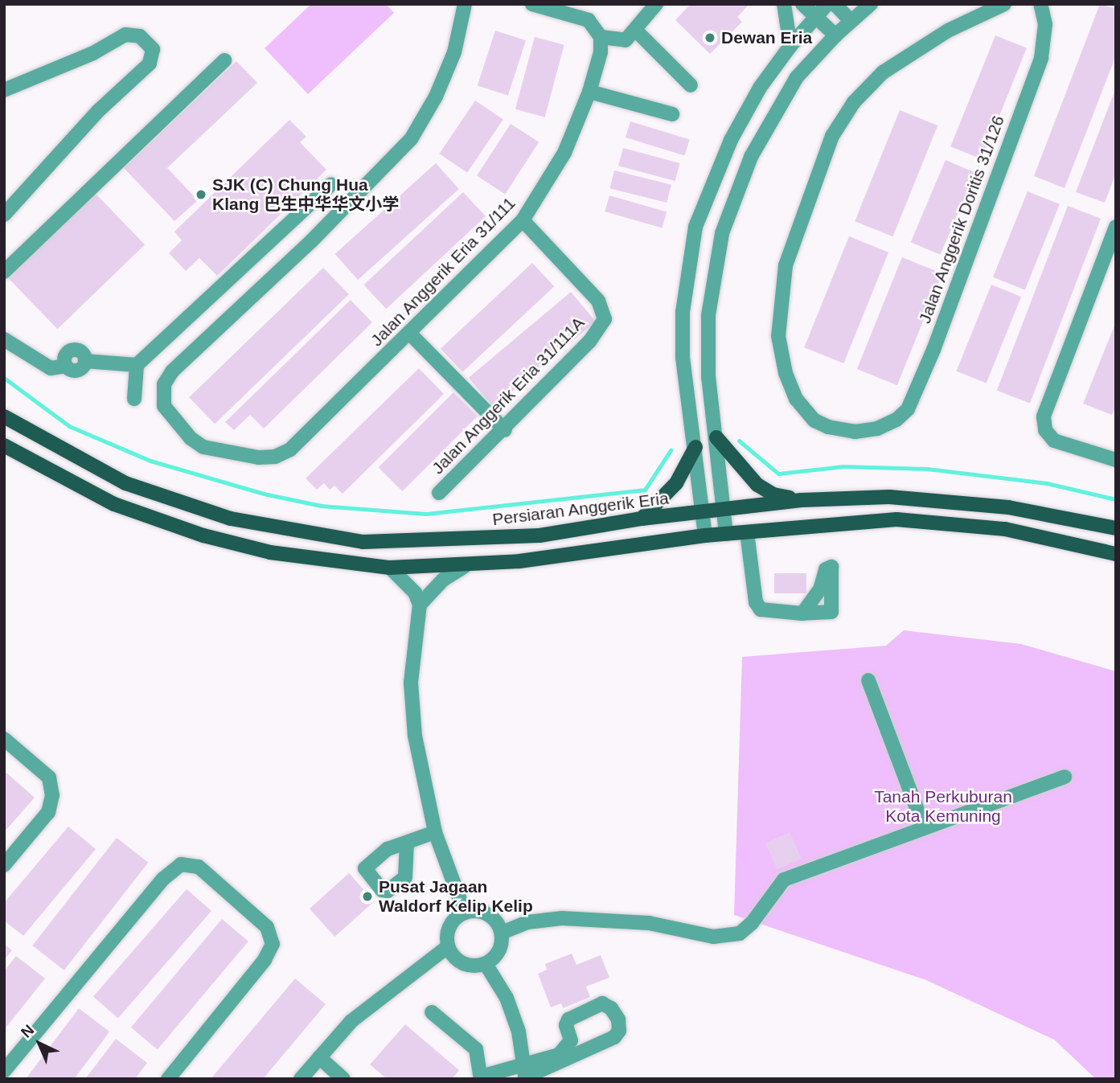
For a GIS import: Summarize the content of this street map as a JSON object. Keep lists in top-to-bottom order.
{
  "streets": {
    "main road": ["Persiaran Anggerik Eria"],
    "street": ["Jalan Anggerik Doritis 31/126", "Jalan Anggerik Eria 31/111", "Jalan Anggerik Eria 31/111A"]
  },
  "crossings": [
    ["Jalan Anggerik Eria 31/111", "Jalan Anggerik Eria 31/111A"]
  ],
  "parks": ["Tanah Perkuburan Kota Kemuning"],
  "places": ["Dewan Eria", "SJK (C) Chung Hua Klang 巴生中华华文小学", "Pusat Jagaan Waldorf Kelip Kelip"],
  "north": "top left"
}
